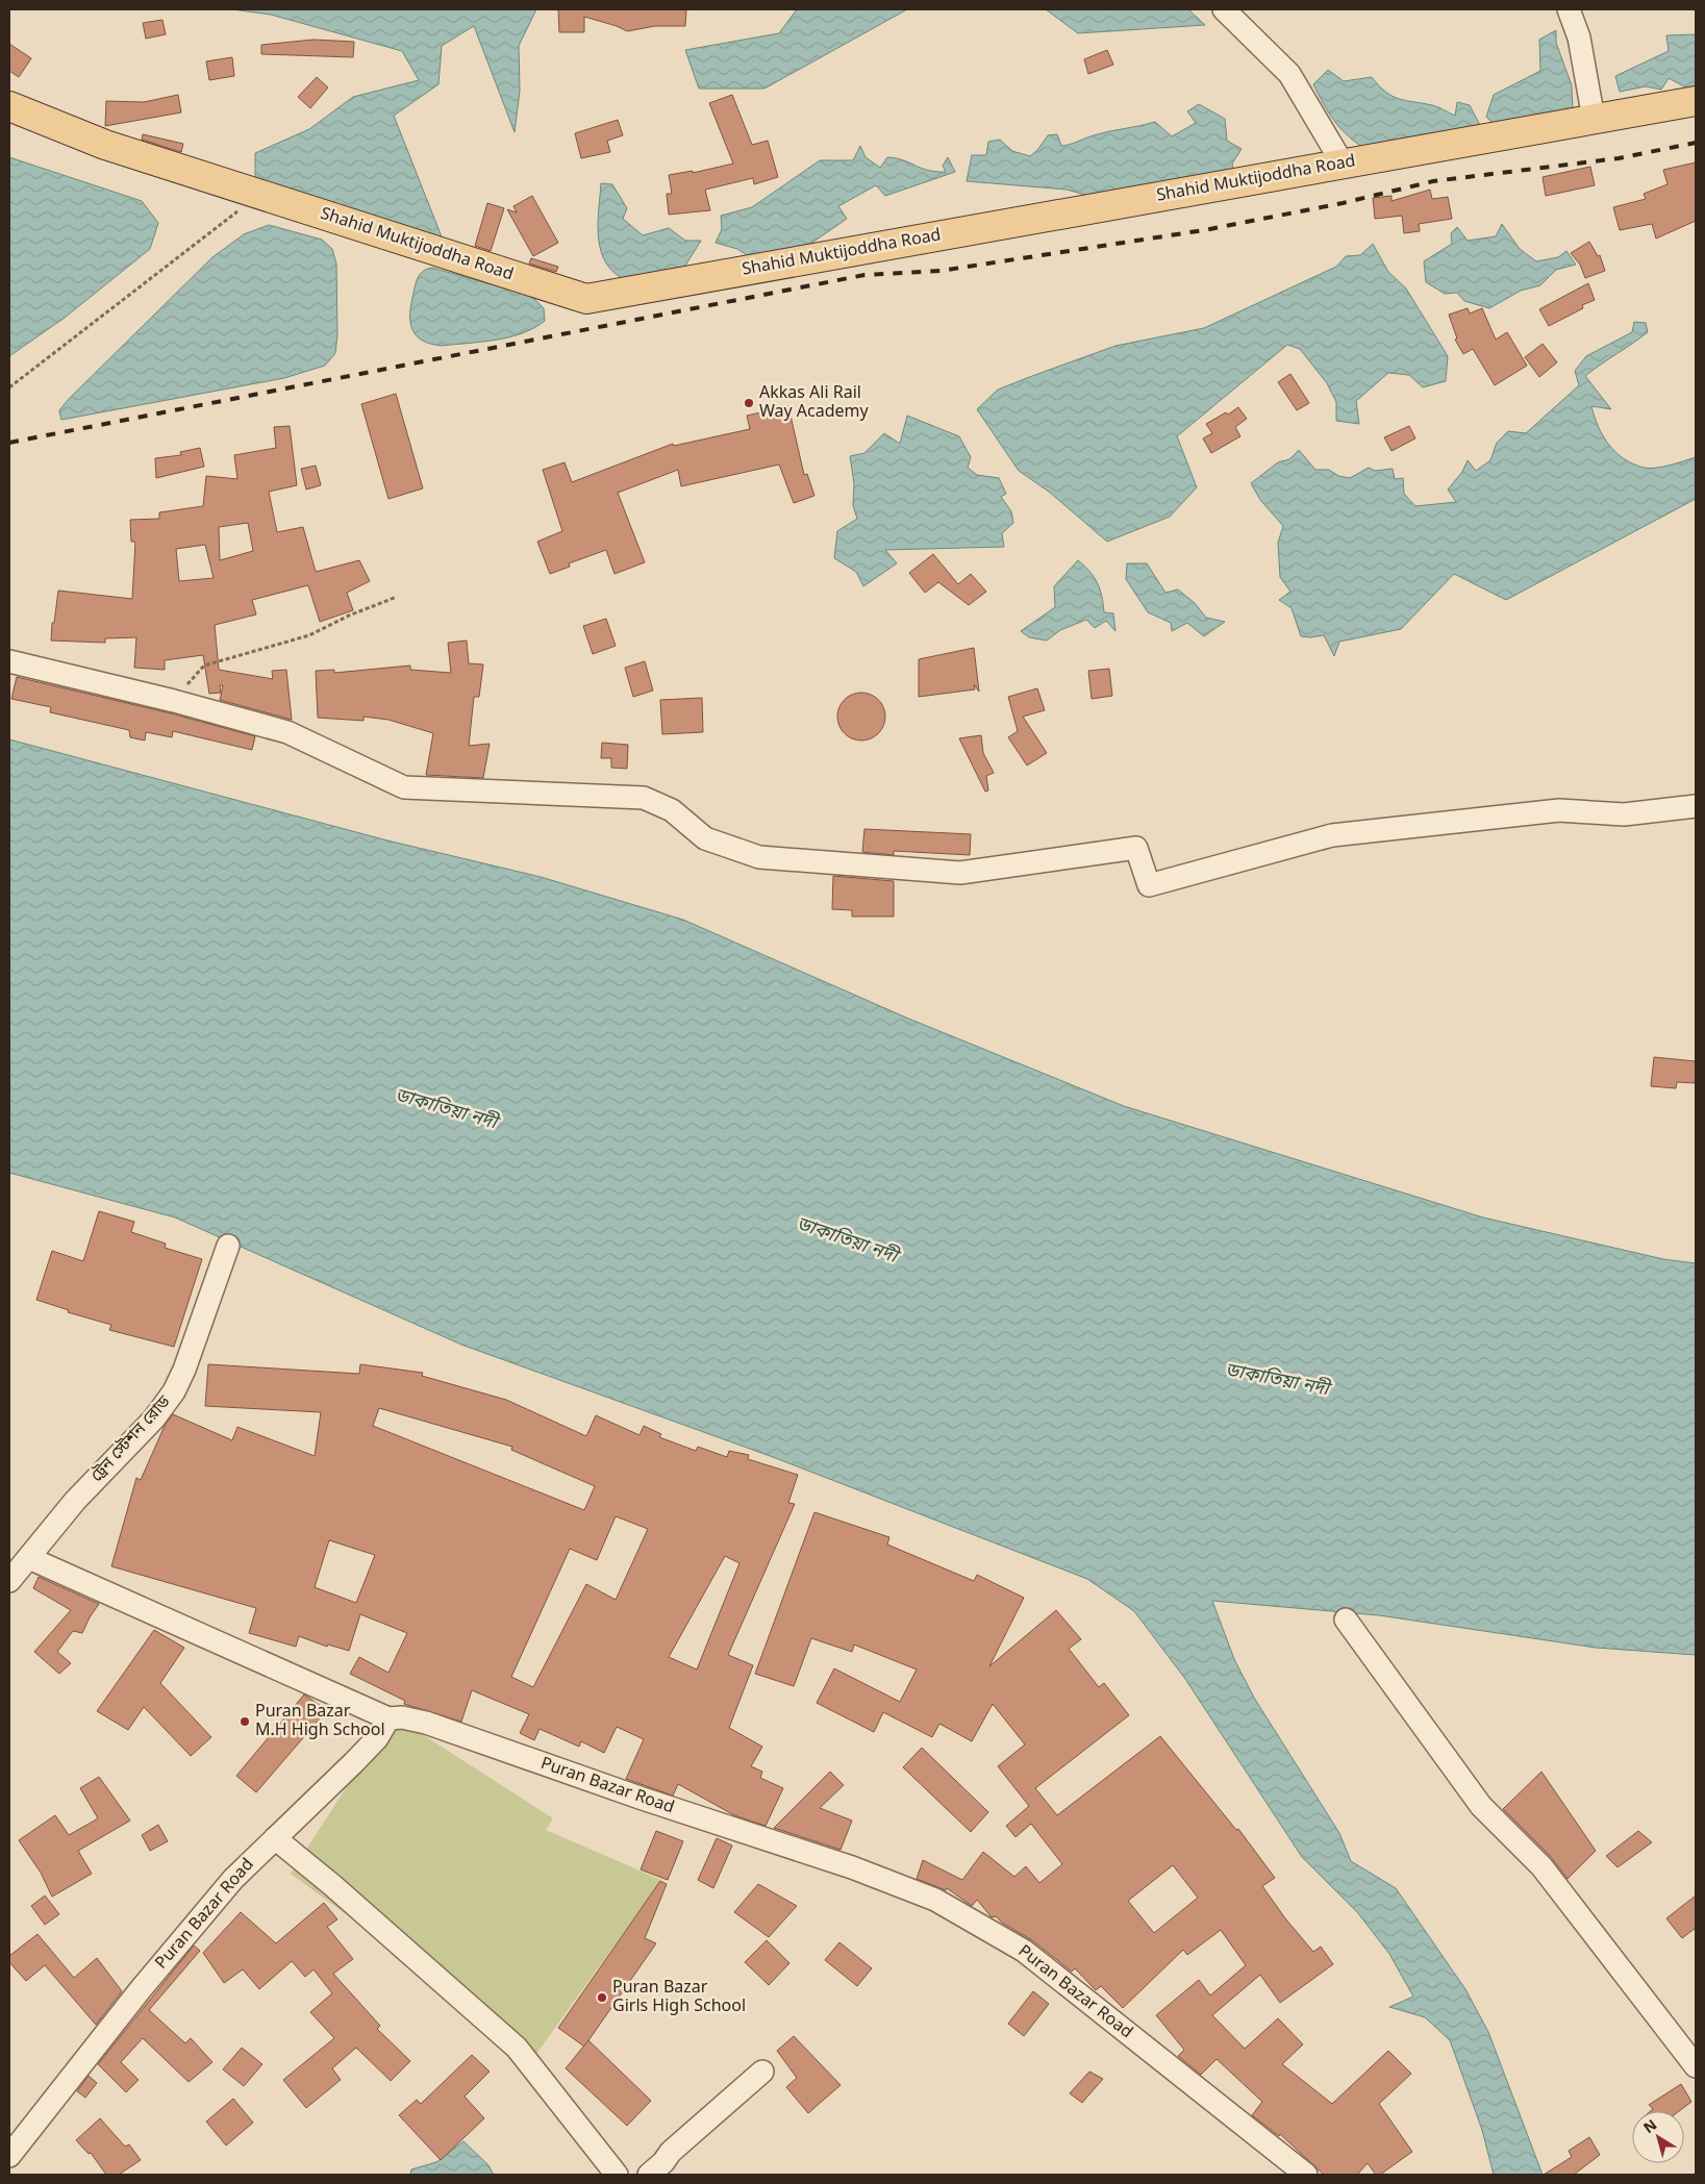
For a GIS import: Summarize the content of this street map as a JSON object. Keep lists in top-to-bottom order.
{
  "streets": {
    "main road": ["Shahid Muktijoddha Road"],
    "street": ["ট্রেন স্টেশন রোড", "Puran Bazar Road"]
  },
  "water": ["ডাকাতিয়া নদী"],
  "places": ["Akkas Ali Rail Way Academy", "Puran Bazar M.H High School", "Puran Bazar Girls High School"],
  "north": "top left"
}
